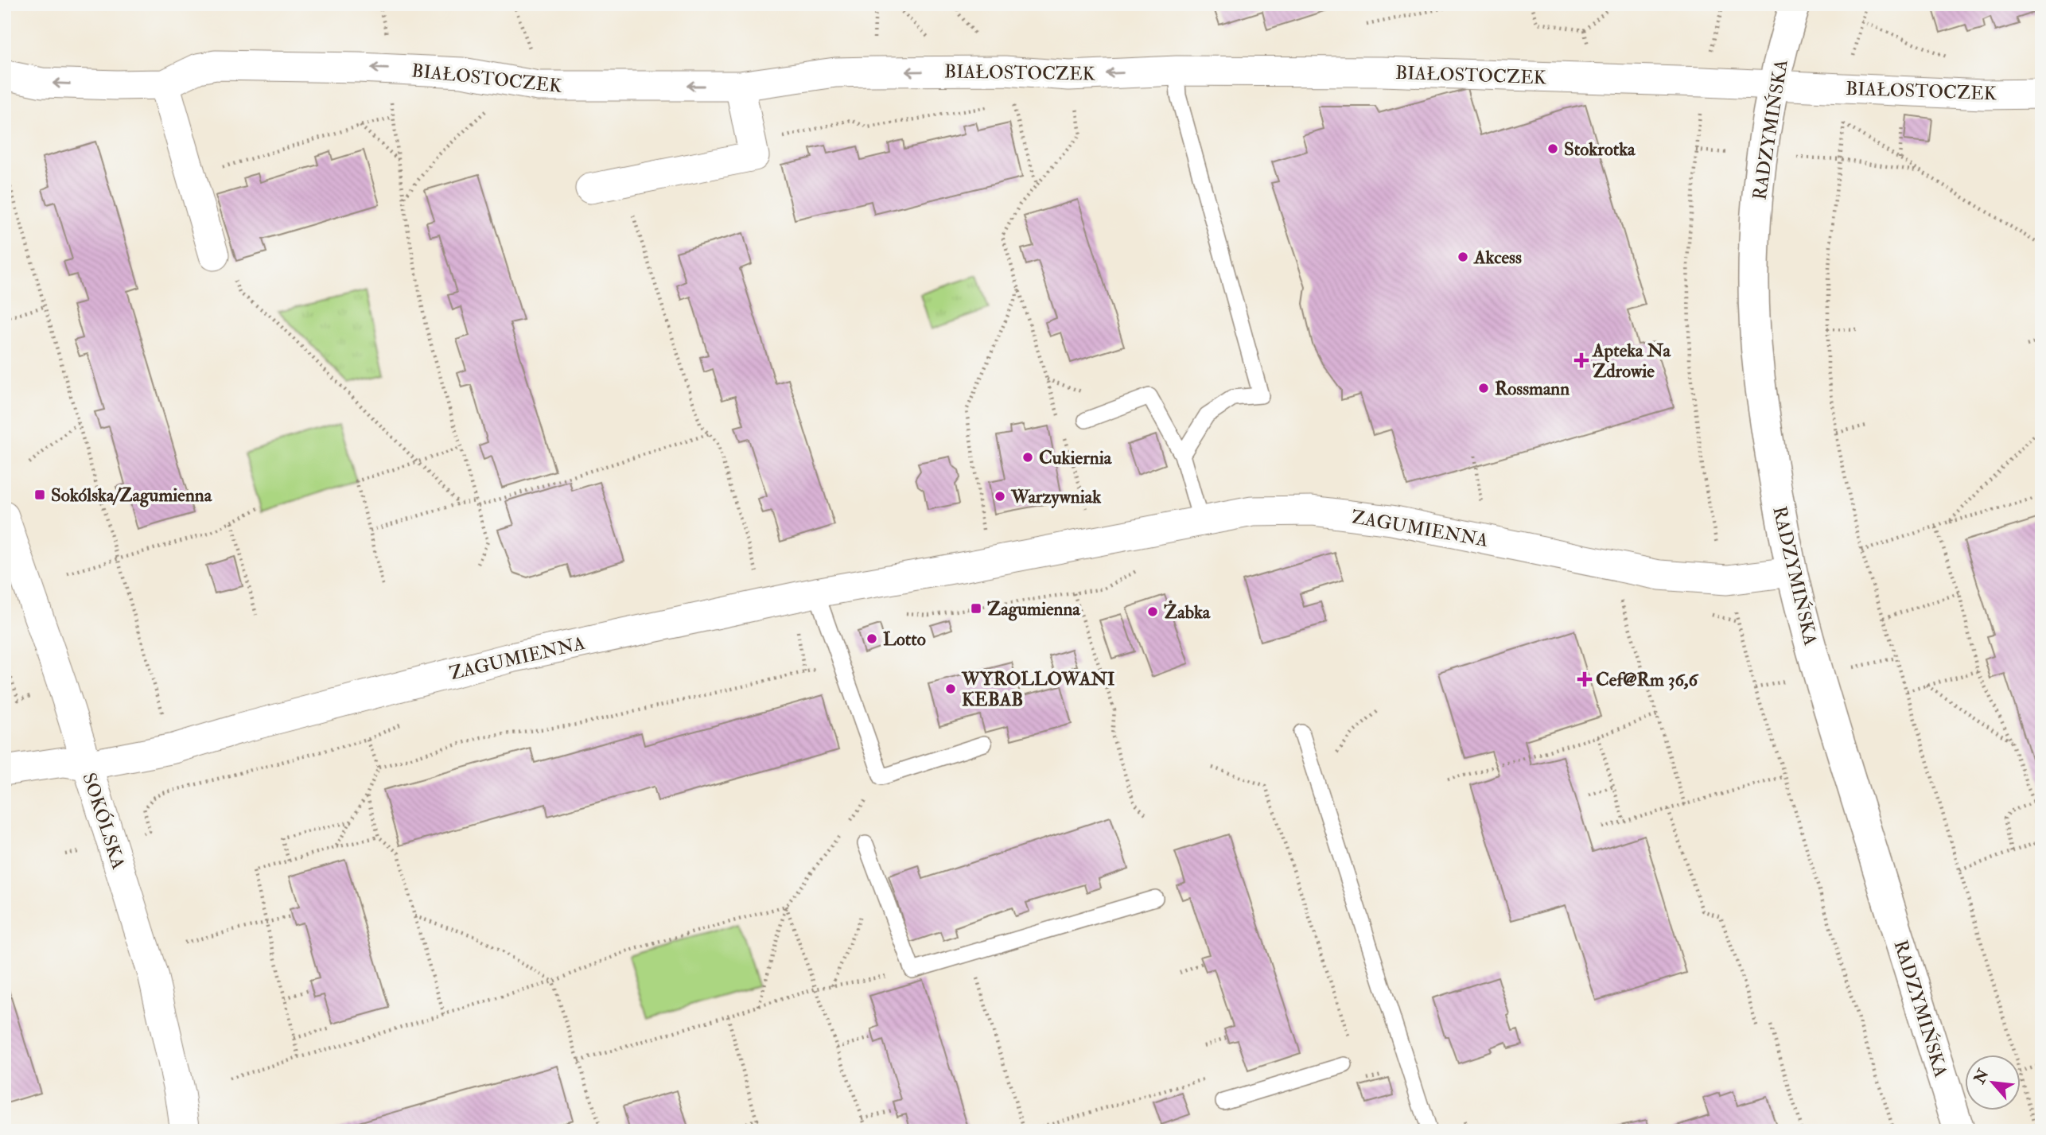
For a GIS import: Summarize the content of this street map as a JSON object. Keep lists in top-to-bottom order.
{
  "streets": {
    "street": [
      "BIAŁOSTOCZEK",
      "RADZYMIŃSKA",
      "ZAGUMIENNA",
      "SOKÓLSKA"
    ]
  },
  "crossings": [
    ["BIAŁOSTOCZEK", "RADZYMIŃSKA"],
    ["RADZYMIŃSKA", "ZAGUMIENNA"],
    ["ZAGUMIENNA", "SOKÓLSKA"]
  ],
  "one_way": ["BIAŁOSTOCZEK"],
  "places": {
    "other": [
      "Stokrotka",
      "Akcess",
      "Rossmann",
      "Cukiernia",
      "Warzywniak",
      "Żabka",
      "Lotto",
      "WYROLLOWANI KEBAB"
    ],
    "health": ["Apteka Na Zdrowie", "Cef@Rm 36,6"],
    "transit": ["Sokólska/Zagumienna", "Zagumienna"]
  },
  "north": "top left"
}
